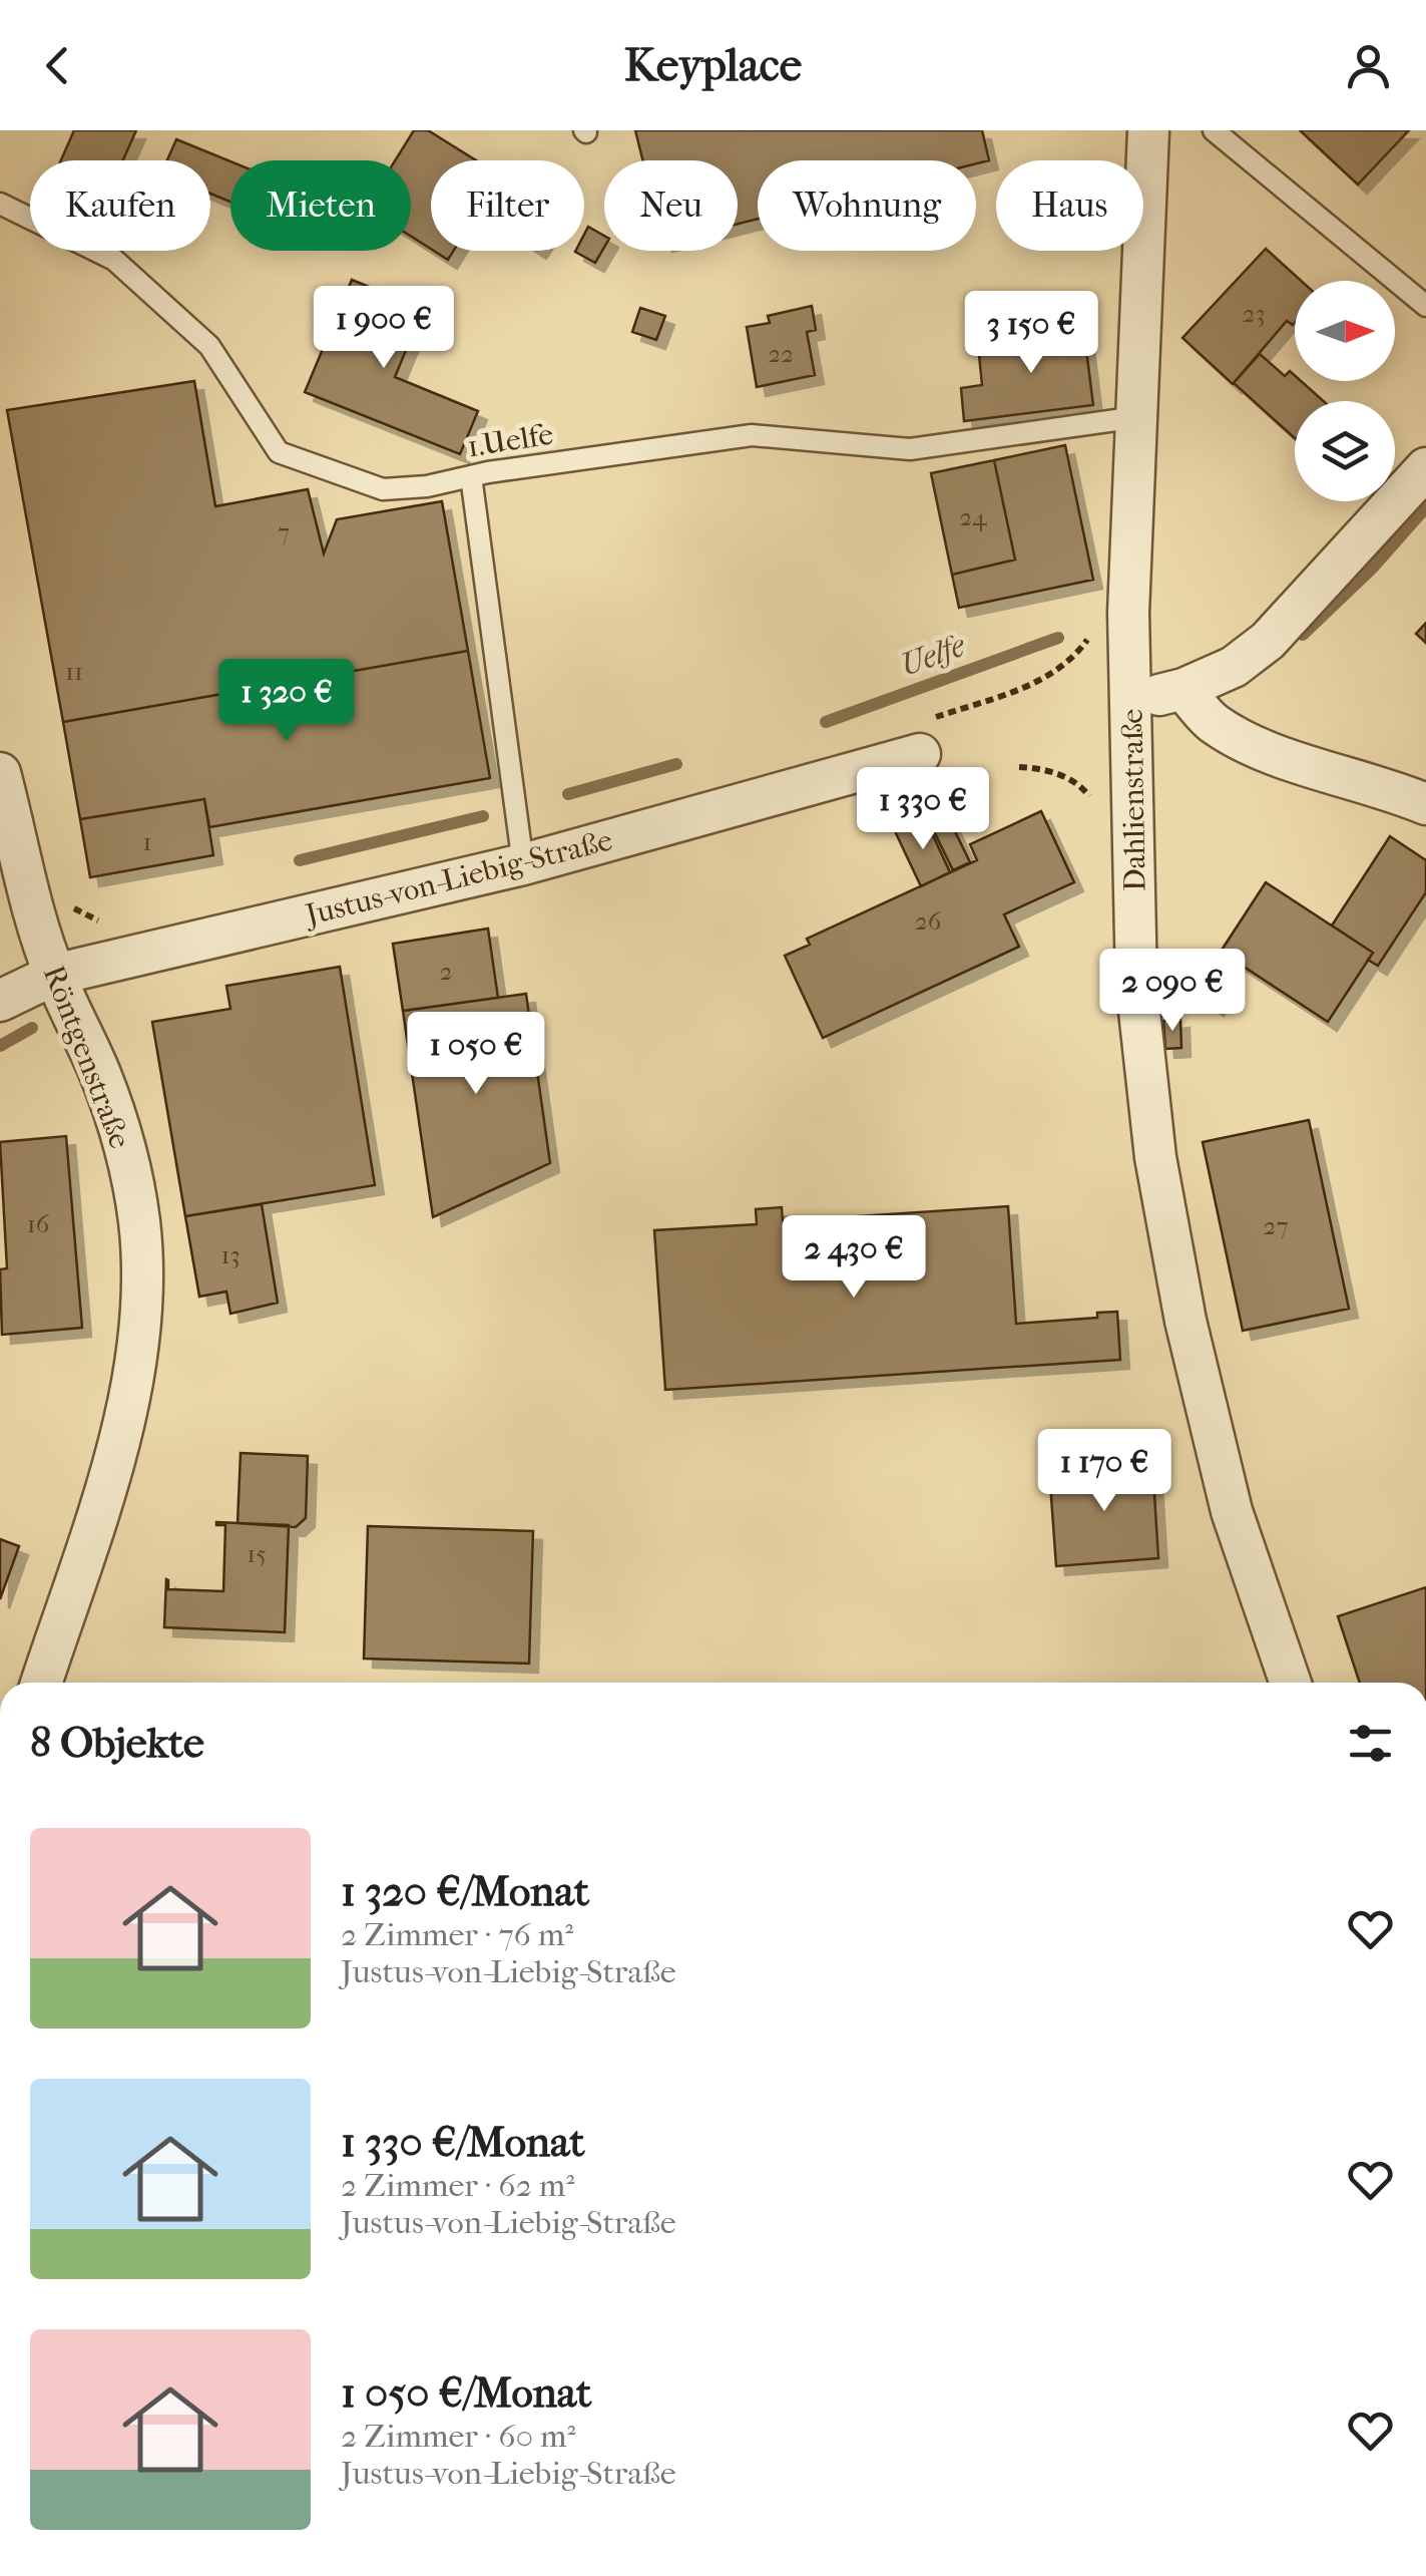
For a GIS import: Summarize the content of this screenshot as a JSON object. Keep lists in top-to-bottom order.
{
  "streets": {
    "street": ["Dahlienstraße", "Justus-von-Liebig-Straße", "Röntgenstraße"],
    "lane": ["1.Uelfe"]
  },
  "crossings": [
    ["1.Uelfe", "Dahlienstraße"],
    ["Justus-von-Liebig-Straße", "Röntgenstraße"]
  ],
  "water": ["Uelfe"],
  "house_numbers": [
    "23",
    "22",
    "24",
    "7",
    "11",
    "1",
    "26",
    "2",
    "16",
    "27",
    "13",
    "15"
  ],
  "north": "right",
  "page": {
    "header": "Keyplace",
    "chip": [
      "Kaufen",
      "Mieten",
      "Filter",
      "Neu",
      "Wohnung",
      "Haus"
    ],
    "price": [
      "1 900 €",
      "3 150 €",
      "1 320 €",
      "1 330 €",
      "2 090 €",
      "1 050 €",
      "2 430 €",
      "1 170 €"
    ],
    "heading": "8 Objekte",
    "list": [
      {
        "name": "1 320 €/Monat",
        "note": "2 Zimmer · 76 m² · Justus-von-Liebig-Straße"
      },
      {
        "name": "1 330 €/Monat",
        "note": "2 Zimmer · 62 m² · Justus-von-Liebig-Straße"
      },
      {
        "name": "1 050 €/Monat",
        "note": "2 Zimmer · 60 m² · Justus-von-Liebig-Straße"
      }
    ]
  }
}
